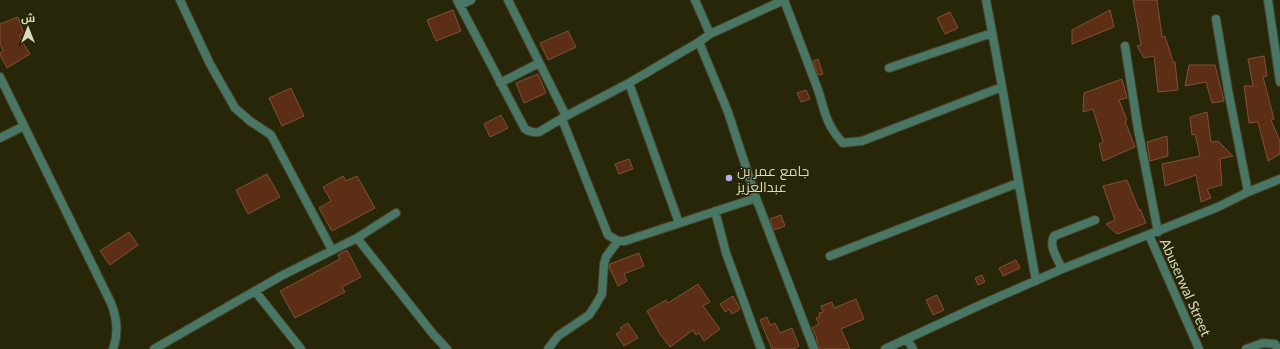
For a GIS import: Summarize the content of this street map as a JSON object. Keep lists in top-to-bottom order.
{
  "streets": {
    "street": ["Abuserwal Street"]
  },
  "places": ["جامع عمر بن عبدالعزيز"],
  "north": "top"
}
